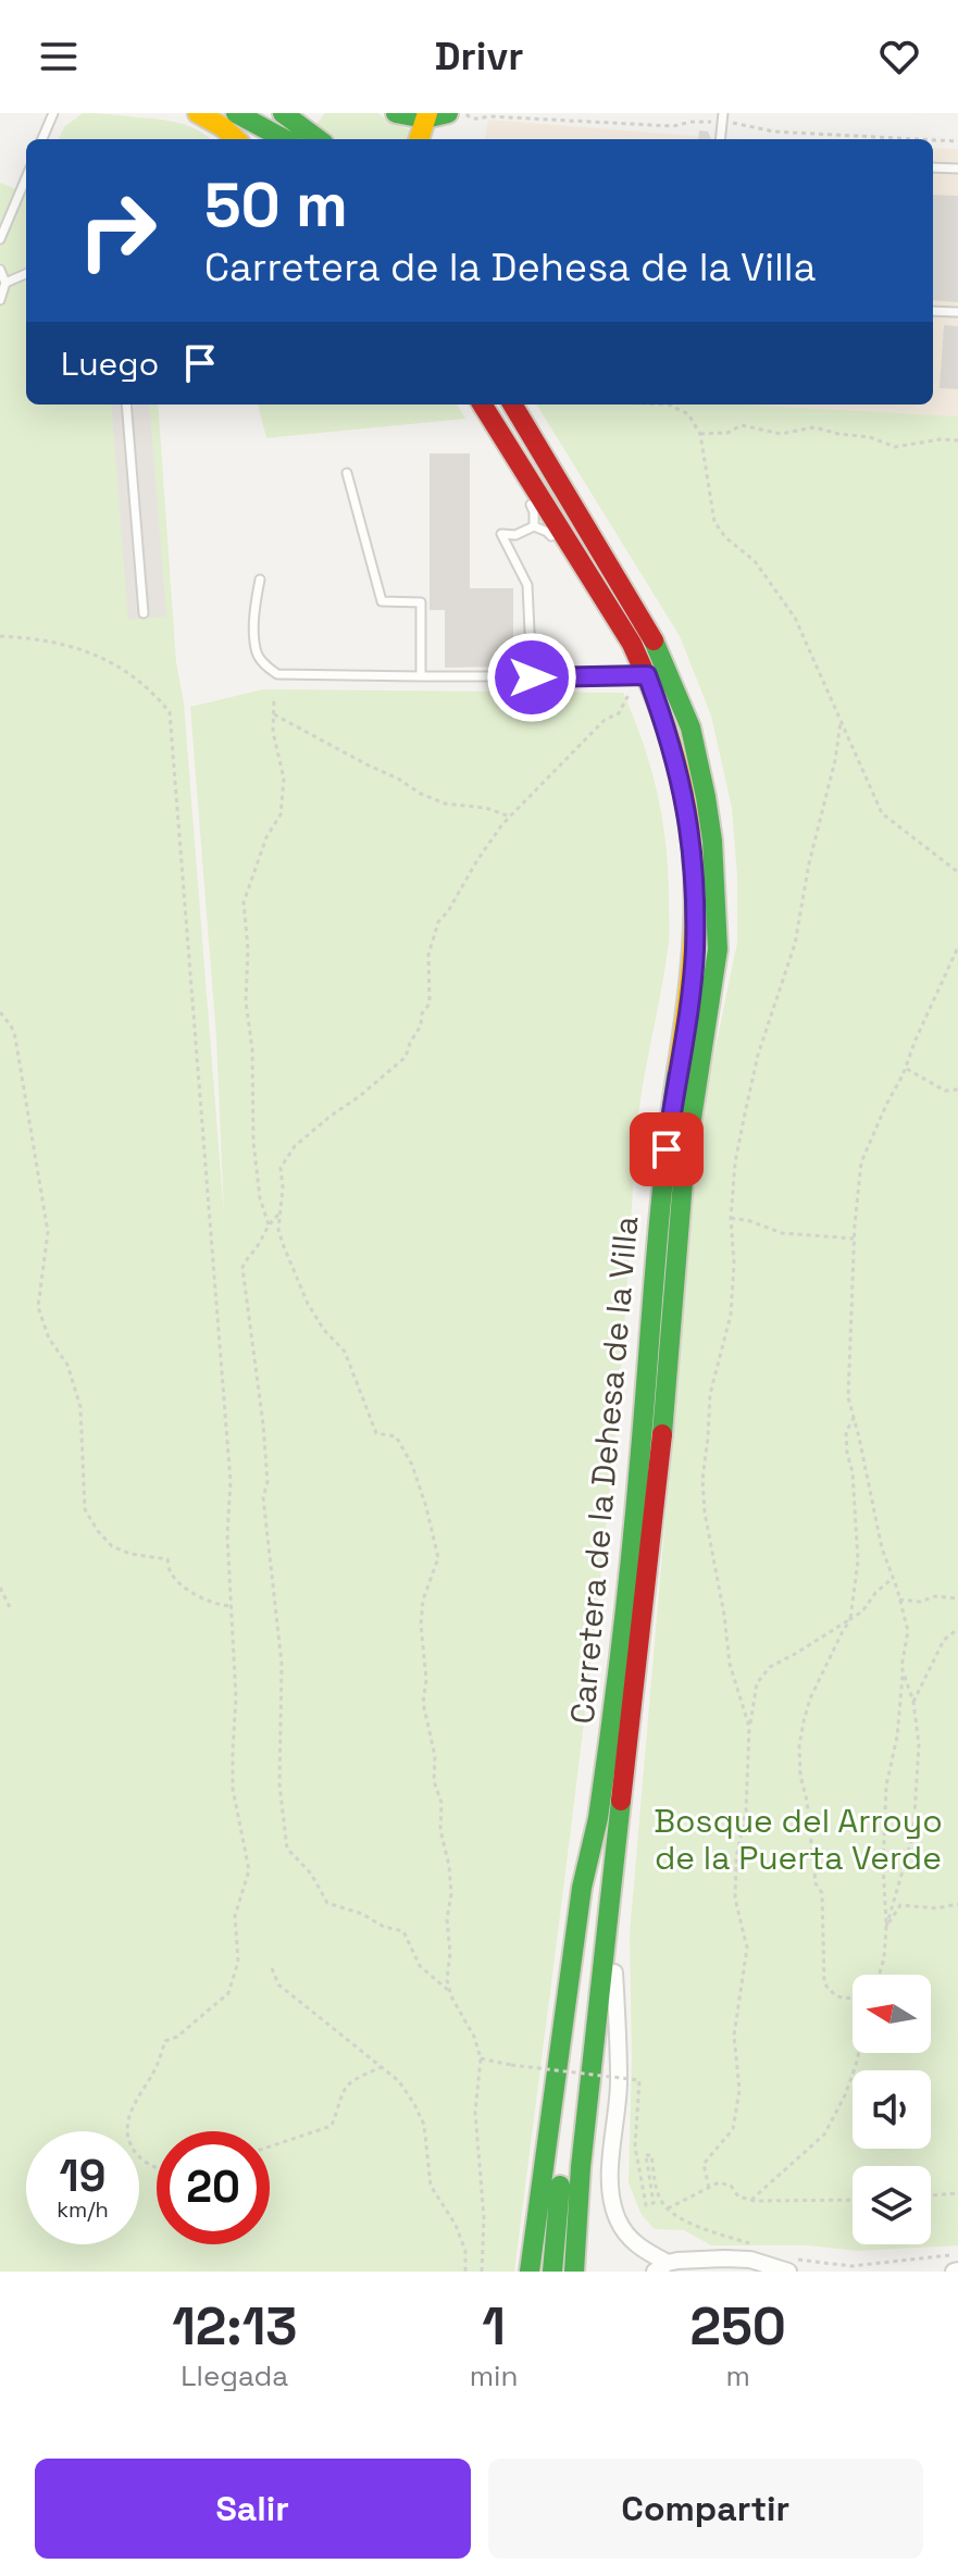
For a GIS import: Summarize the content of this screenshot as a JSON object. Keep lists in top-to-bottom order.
{
  "streets": {
    "main road": ["Carretera de la Dehesa de la Villa"]
  },
  "parks": ["Bosque del Arroyo de la Puerta Verde"],
  "north": "left",
  "page": {
    "header": "Drivr",
    "turn": ["50 m", "Carretera de la Dehesa de la Villa"],
    "then": "Luego",
    "speed": "19 km/h",
    "limit": "20",
    "eta": [
      "12:13",
      "Llegada",
      "1",
      "min",
      "250",
      "m"
    ],
    "buttons": ["Salir", "Compartir"]
  }
}
